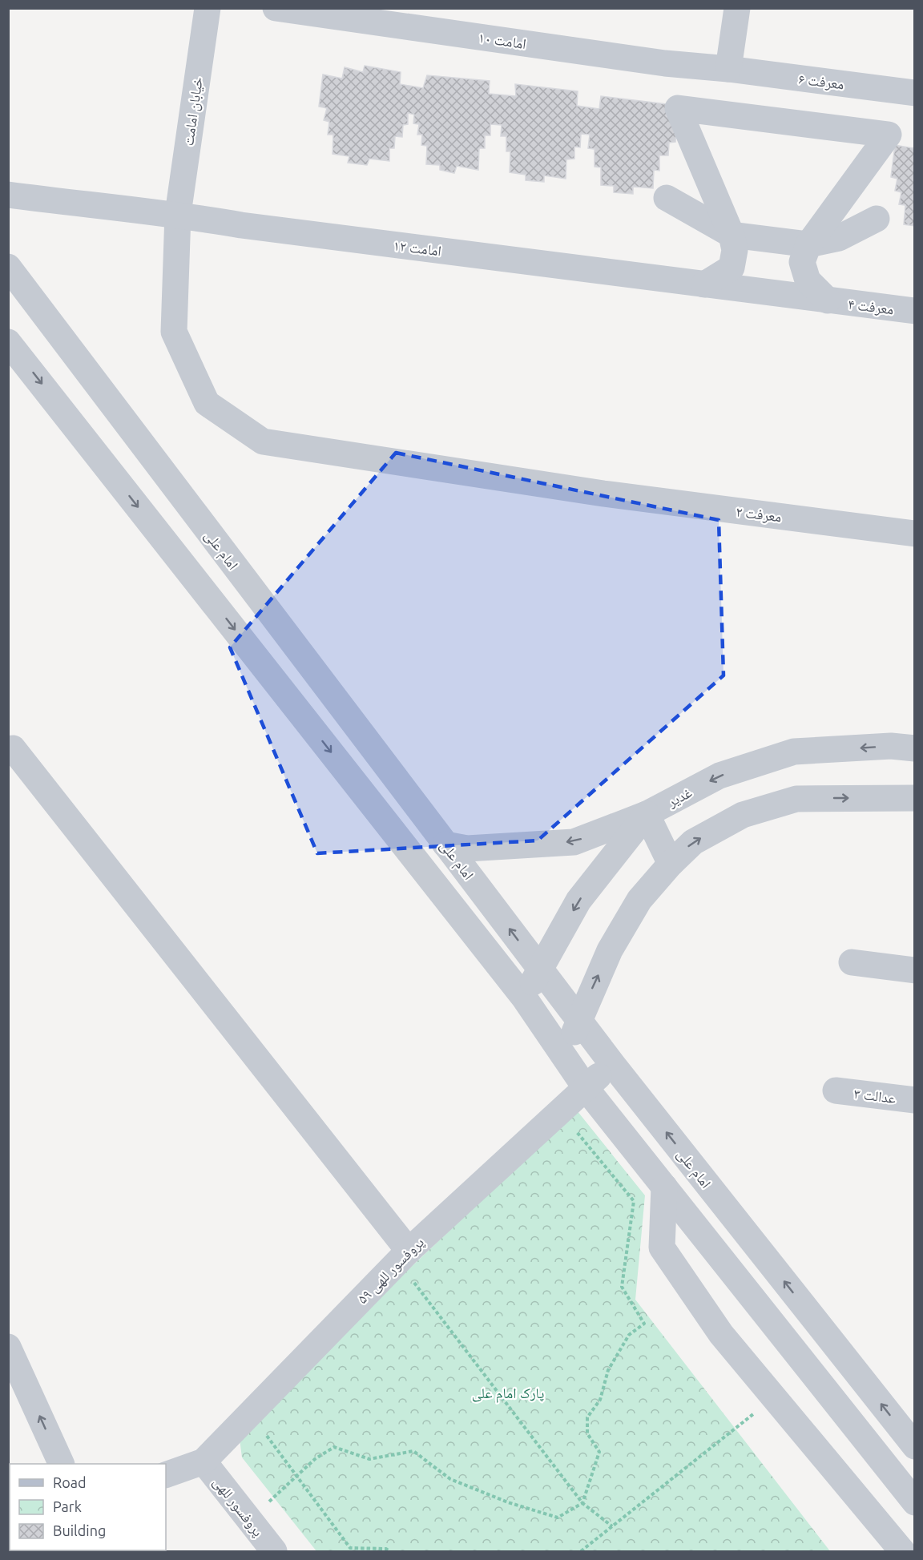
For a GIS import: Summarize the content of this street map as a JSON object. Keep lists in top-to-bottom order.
{
  "streets": {
    "street": [
      "امامت ۱۰",
      "معرفت ۶",
      "خیابان امامت",
      "امامت ۱۲",
      "معرفت ۴",
      "معرفت ۲",
      "امام علی",
      "غدیر",
      "عدالت ۳",
      "پروفسور للهی ۵۹",
      "پروفسور للهی"
    ]
  },
  "crossings": [
    ["امامت ۱۰", "معرفت ۶"],
    ["خیابان امامت", "امامت ۱۲"],
    ["خیابان امامت", "معرفت ۲"],
    ["امامت ۱۲", "معرفت ۴"],
    ["امام علی", "غدیر"],
    ["امام علی", "پروفسور للهی ۵۹"],
    ["پروفسور للهی ۵۹", "پروفسور للهی"]
  ],
  "parks": ["پارک امام علی"],
  "legend": ["Road", "Park", "Building"]
}
